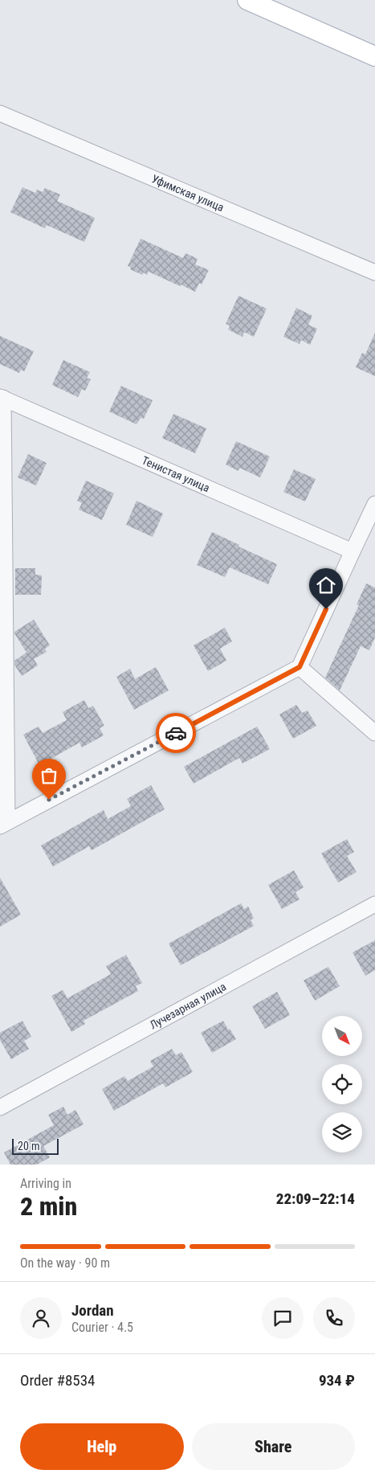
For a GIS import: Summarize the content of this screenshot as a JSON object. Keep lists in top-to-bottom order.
{
  "streets": {
    "street": ["Уфимская улица", "Тенистая улица", "Лучезарная улица"]
  },
  "scale_bar": "20 m",
  "north": "bottom right",
  "page": {
    "scale": "20 m",
    "heading": ["2 min", "Arriving in", "22:09–22:14"],
    "panel": [
      "Jordan",
      "Courier · 4.5",
      "Order #8534",
      "934 ₽"
    ],
    "bar": "On the way · 90 m",
    "buttons": ["Help", "Share"]
  }
}
